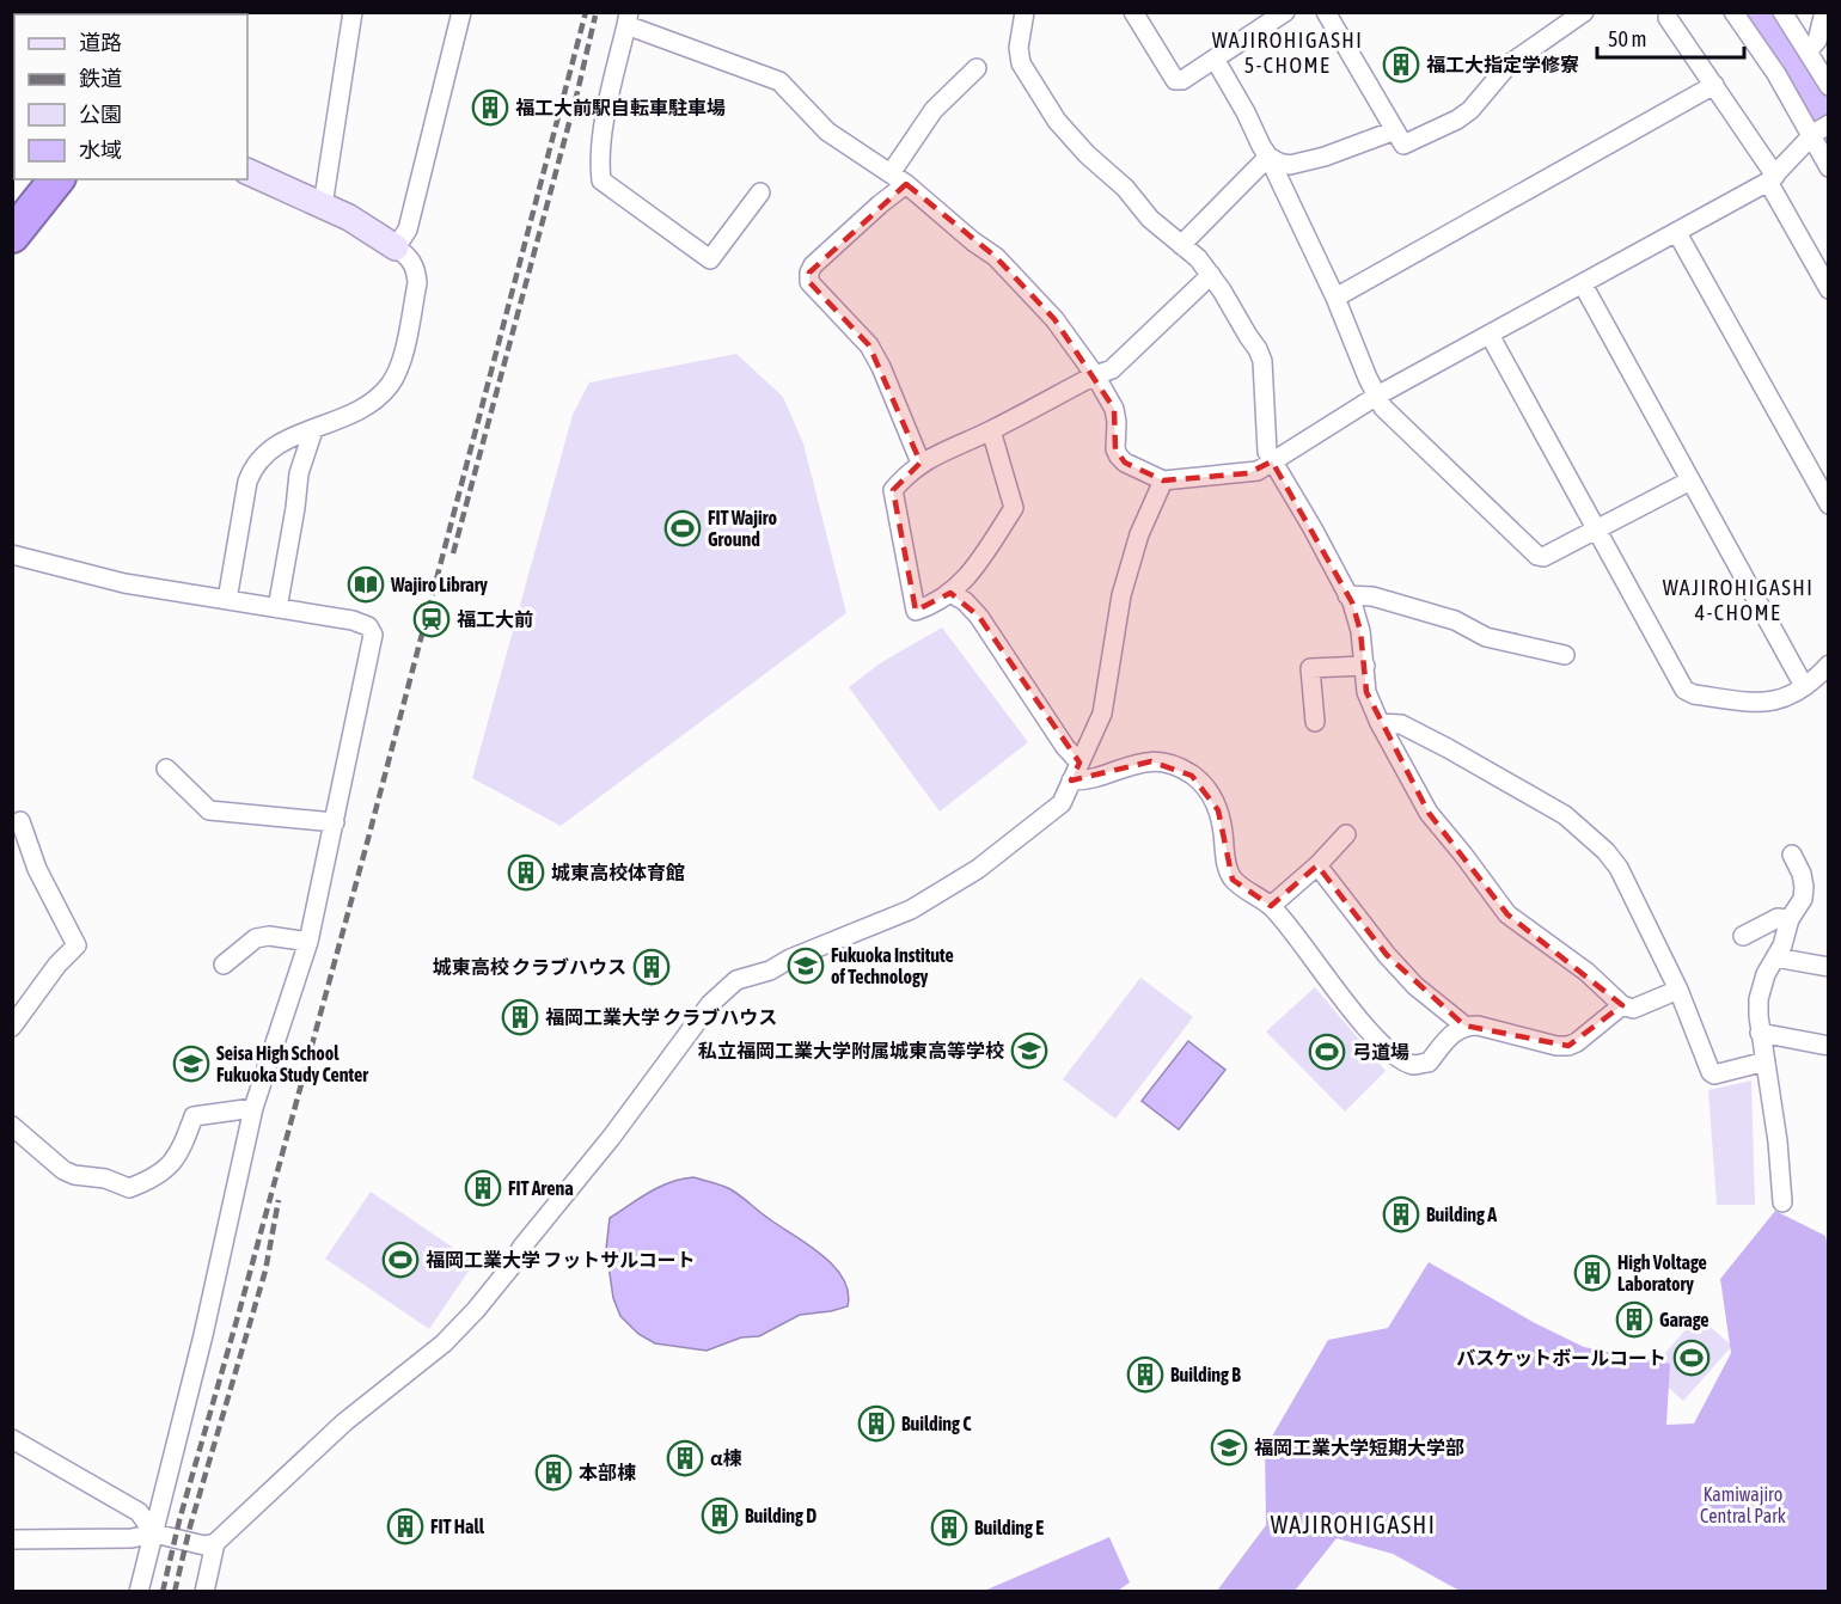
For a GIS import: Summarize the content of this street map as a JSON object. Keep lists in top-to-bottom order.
{
  "districts": ["WAJIROHIGASHI 5-CHOME", "WAJIROHIGASHI 4-CHOME", "WAJIROHIGASHI"],
  "parks": ["Kamiwajiro Central Park"],
  "places": {
    "building": [
      "福工大指定学修寮",
      "福工大前駅自転車駐車場",
      "城東高校体育館",
      "城東高校 クラブハウス",
      "福岡工業大学 クラブハウス",
      "FIT Arena",
      "Building A",
      "High Voltage Laboratory",
      "Garage",
      "Building B",
      "Building C",
      "α棟",
      "本部棟",
      "Building D",
      "FIT Hall",
      "Building E"
    ],
    "sports": [
      "FIT Wajiro Ground",
      "弓道場",
      "福岡工業大学 フットサルコート",
      "バスケットボールコート"
    ],
    "library": ["Wajiro Library"],
    "station": ["福工大前"],
    "school or university": [
      "Fukuoka Institute of Technology",
      "私立福岡工業大学附属城東高等学校",
      "Seisa High School Fukuoka Study Center",
      "福岡工業大学短期大学部"
    ]
  },
  "legend": [
    "道路",
    "鉄道",
    "公園",
    "水域"
  ],
  "scale_bar": "50 m"
}
